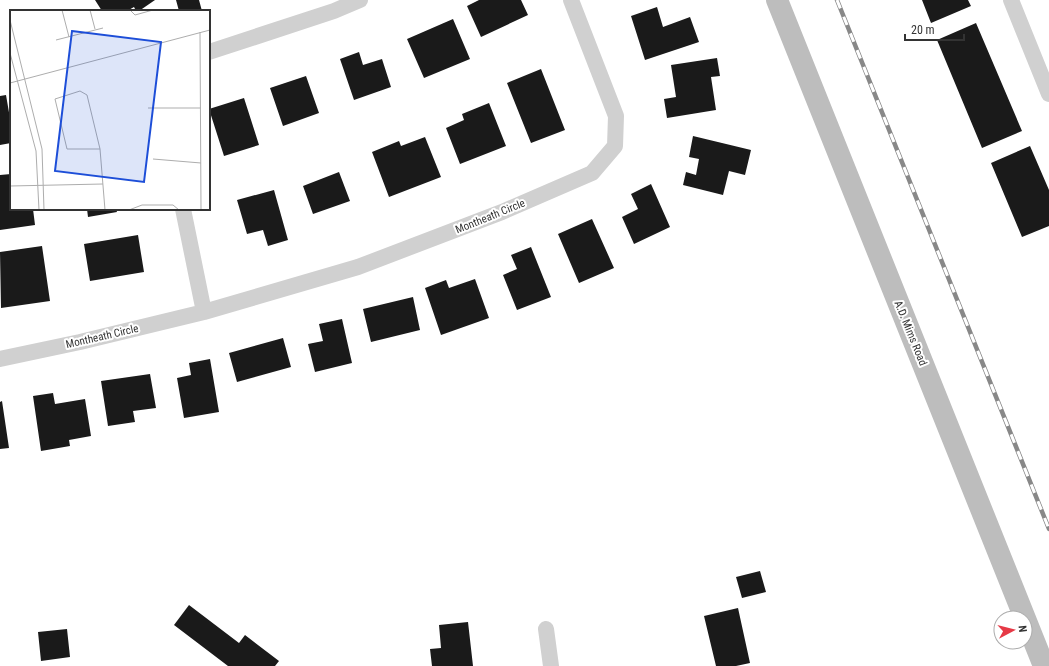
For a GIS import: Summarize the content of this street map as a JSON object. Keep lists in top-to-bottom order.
{
  "streets": {
    "street": ["Montheath Circle", "A.D. Mims Road"]
  },
  "scale_bar": "20 m",
  "north": "right"
}
